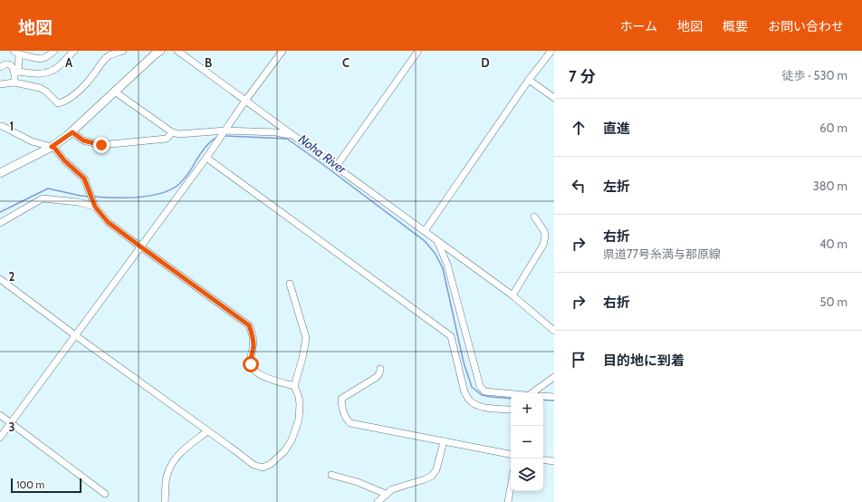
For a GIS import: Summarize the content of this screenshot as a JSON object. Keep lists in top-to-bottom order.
{
  "water": ["Noha River"],
  "scale_bar": "100 m",
  "page": {
    "header": "地図",
    "nav": [
      "ホーム",
      "地図",
      "概要",
      "お問い合わせ"
    ],
    "heading": ["7 分", "徒歩 · 530 m"],
    "list": [
      ["直進", "60 m"],
      ["左折", "380 m"],
      ["右折", "県道77号糸満与那原線", "40 m"],
      ["右折", "50 m"],
      "目的地に到着"
    ],
    "map_buttons": ["+", "−"],
    "scale": "100 m"
  },
  "grid": {
    "columns": [
      "A",
      "B",
      "C",
      "D"
    ],
    "rows": ["1", "2", "3"]
  }
}
